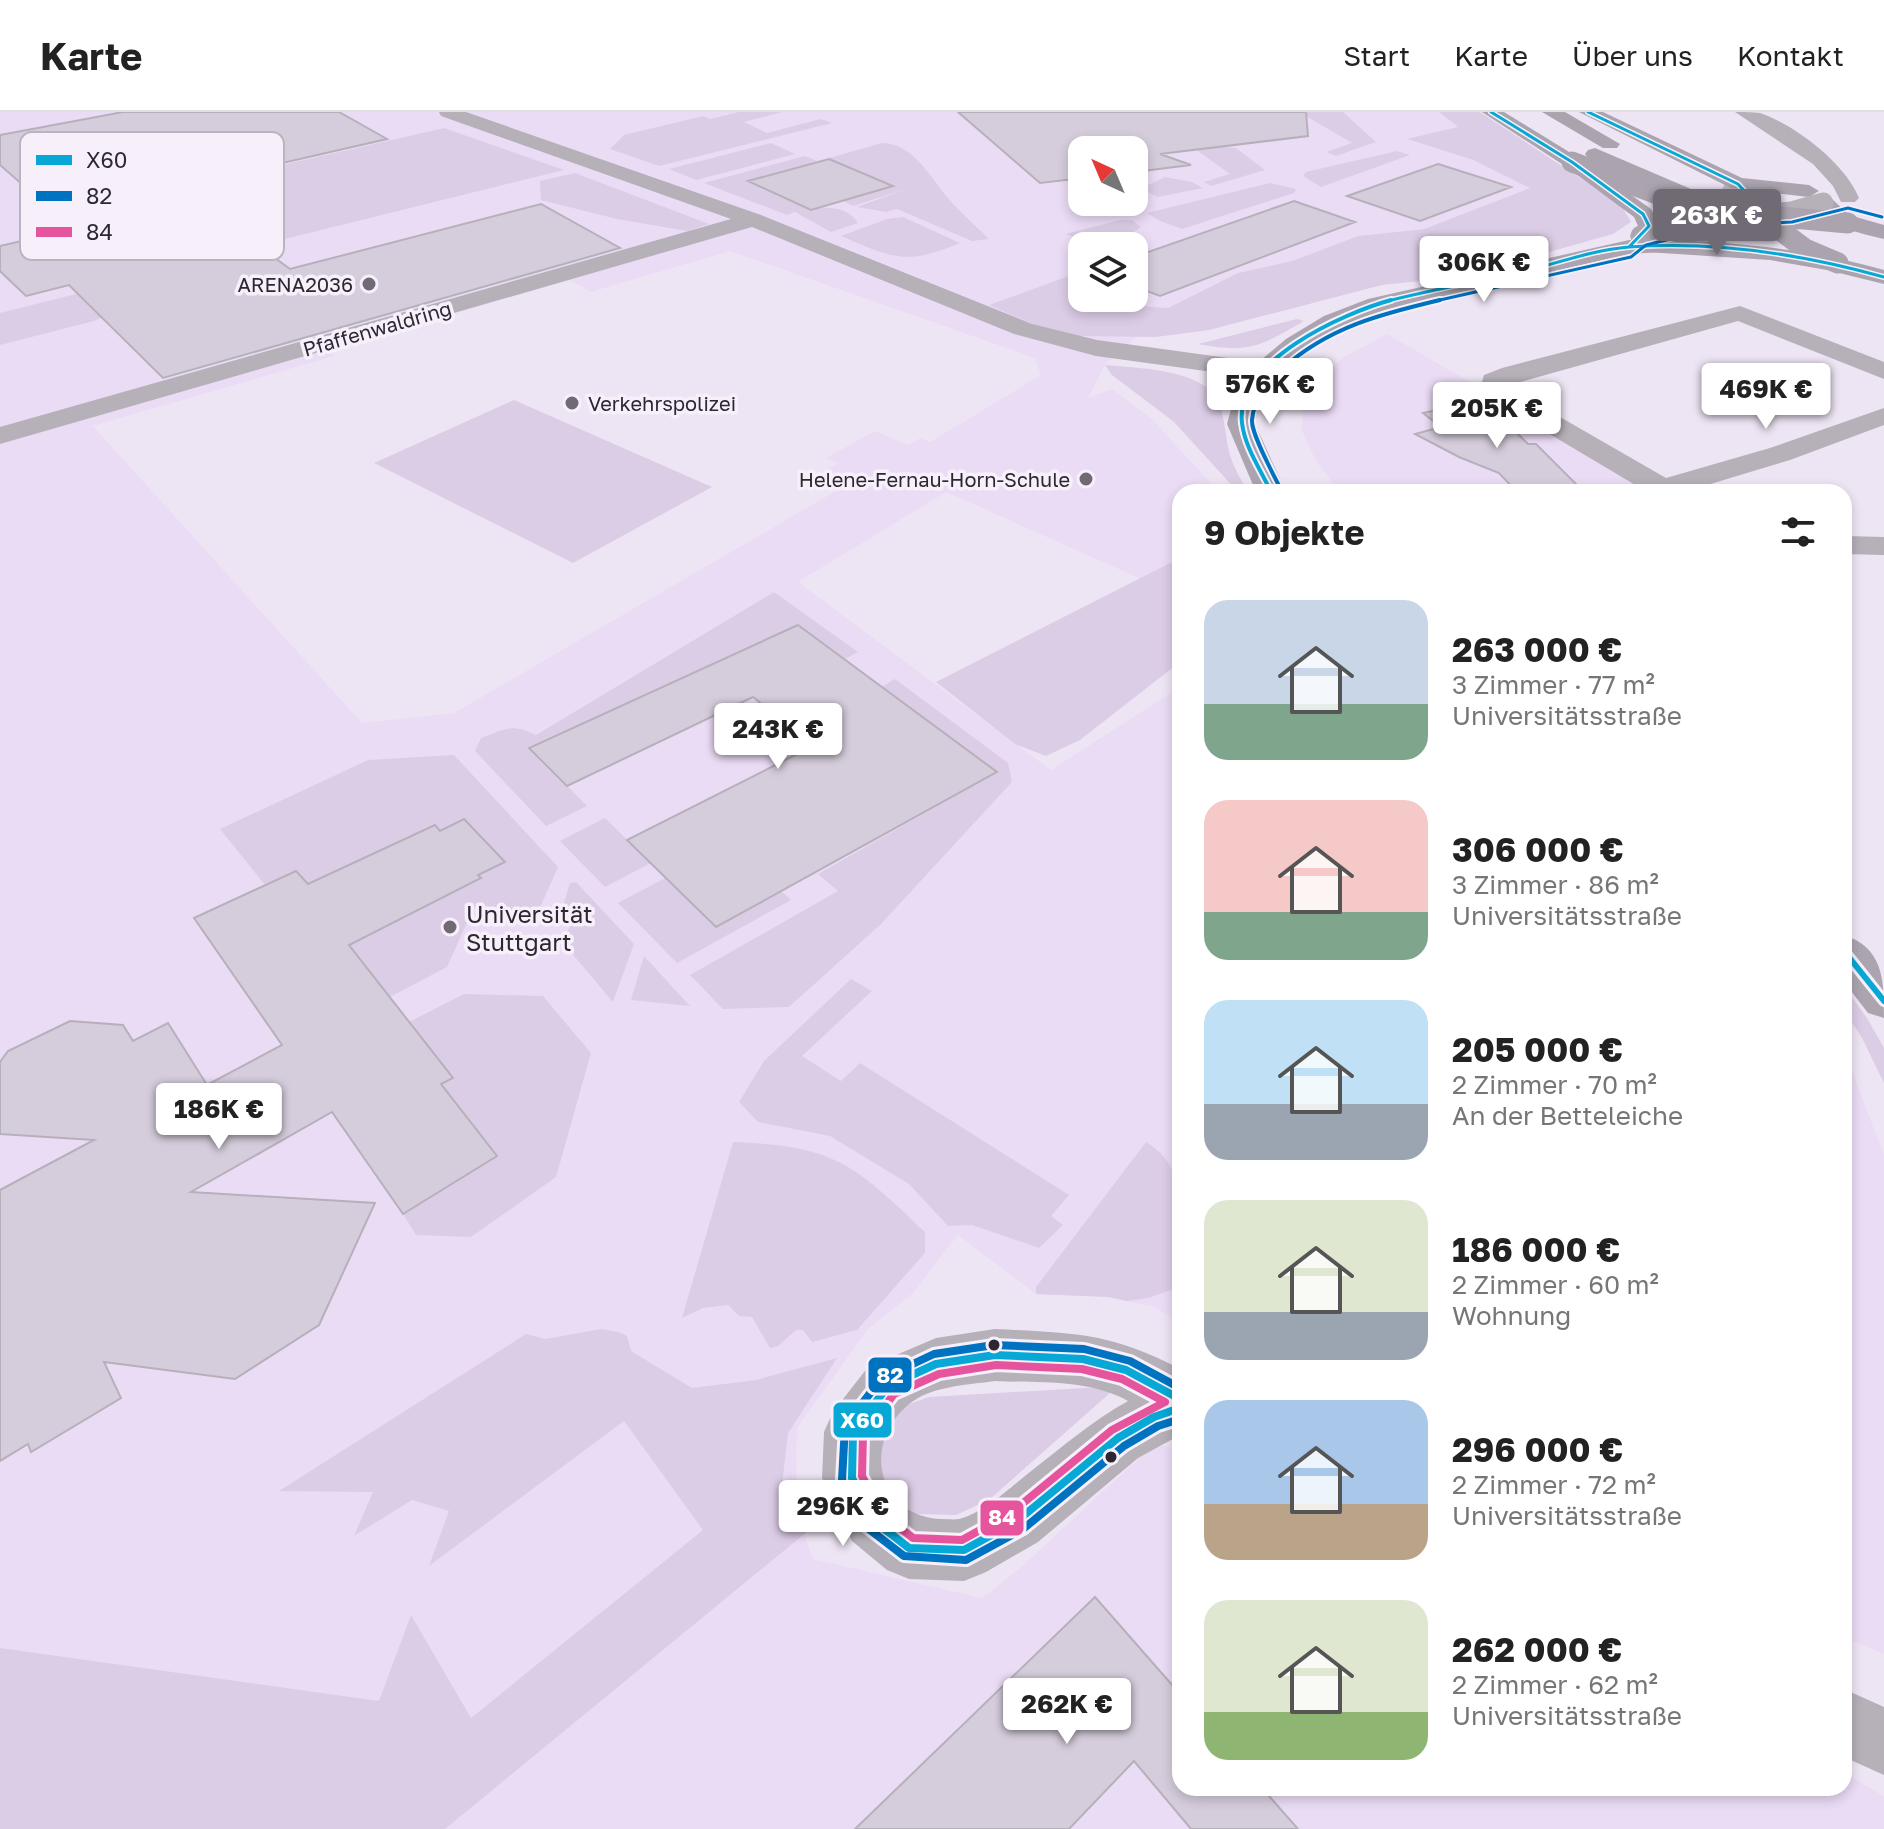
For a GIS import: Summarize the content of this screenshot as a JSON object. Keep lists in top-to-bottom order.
{
  "streets": {
    "street": ["Pfaffenwaldring"]
  },
  "places": [
    "ARENA2036",
    "Verkehrspolizei",
    "Helene-Fernau-Horn-Schule",
    "Universität Stuttgart"
  ],
  "lines": ["transit line X60", "transit line 82", "transit line 84"],
  "legend": ["X60", "82", "84"],
  "north": "top left",
  "page": {
    "header": "Karte",
    "nav": [
      "Start",
      "Karte",
      "Über uns",
      "Kontakt"
    ],
    "price": [
      "263K €",
      "306K €",
      "576K €",
      "469K €",
      "205K €",
      "243K €",
      "186K €",
      "296K €",
      "262K €"
    ],
    "heading": "9 Objekte",
    "list": [
      {
        "name": "263 000 €",
        "note": "3 Zimmer · 77 m² · Universitätsstraße"
      },
      {
        "name": "306 000 €",
        "note": "3 Zimmer · 86 m² · Universitätsstraße"
      },
      {
        "name": "205 000 €",
        "note": "2 Zimmer · 70 m² · An der Betteleiche"
      },
      {
        "name": "186 000 €",
        "note": "2 Zimmer · 60 m² · Wohnung"
      },
      {
        "name": "296 000 €",
        "note": "2 Zimmer · 72 m² · Universitätsstraße"
      },
      {
        "name": "262 000 €",
        "note": "2 Zimmer · 62 m² · Universitätsstraße"
      }
    ]
  }
}
